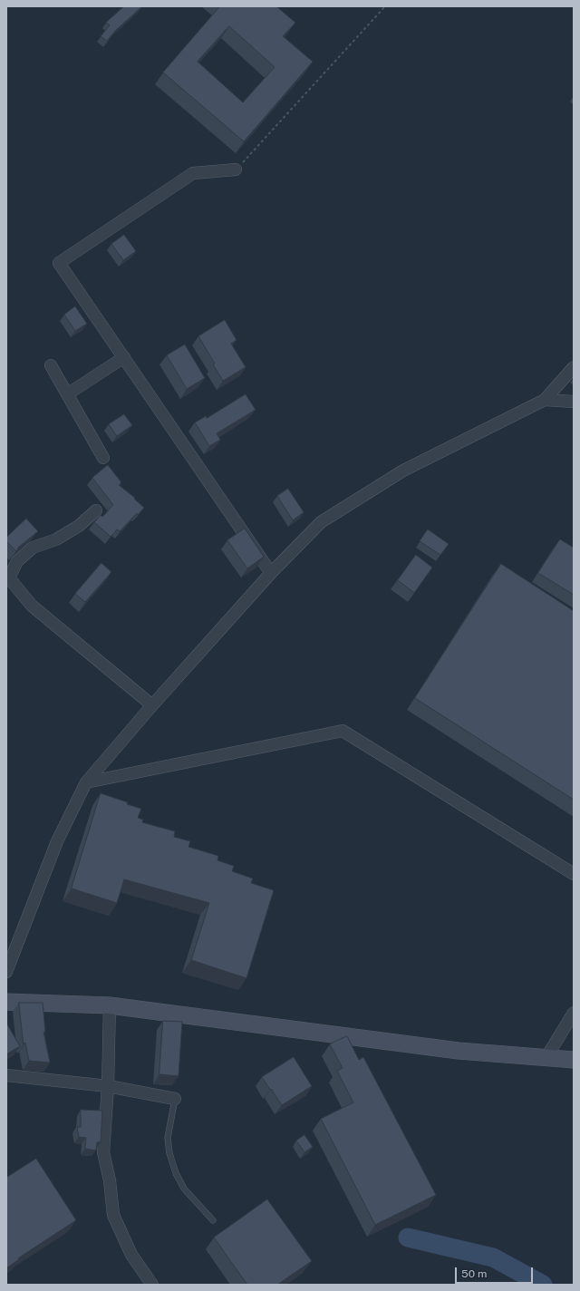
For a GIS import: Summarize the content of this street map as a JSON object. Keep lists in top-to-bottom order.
{
  "scale_bar": "50 m"
}
